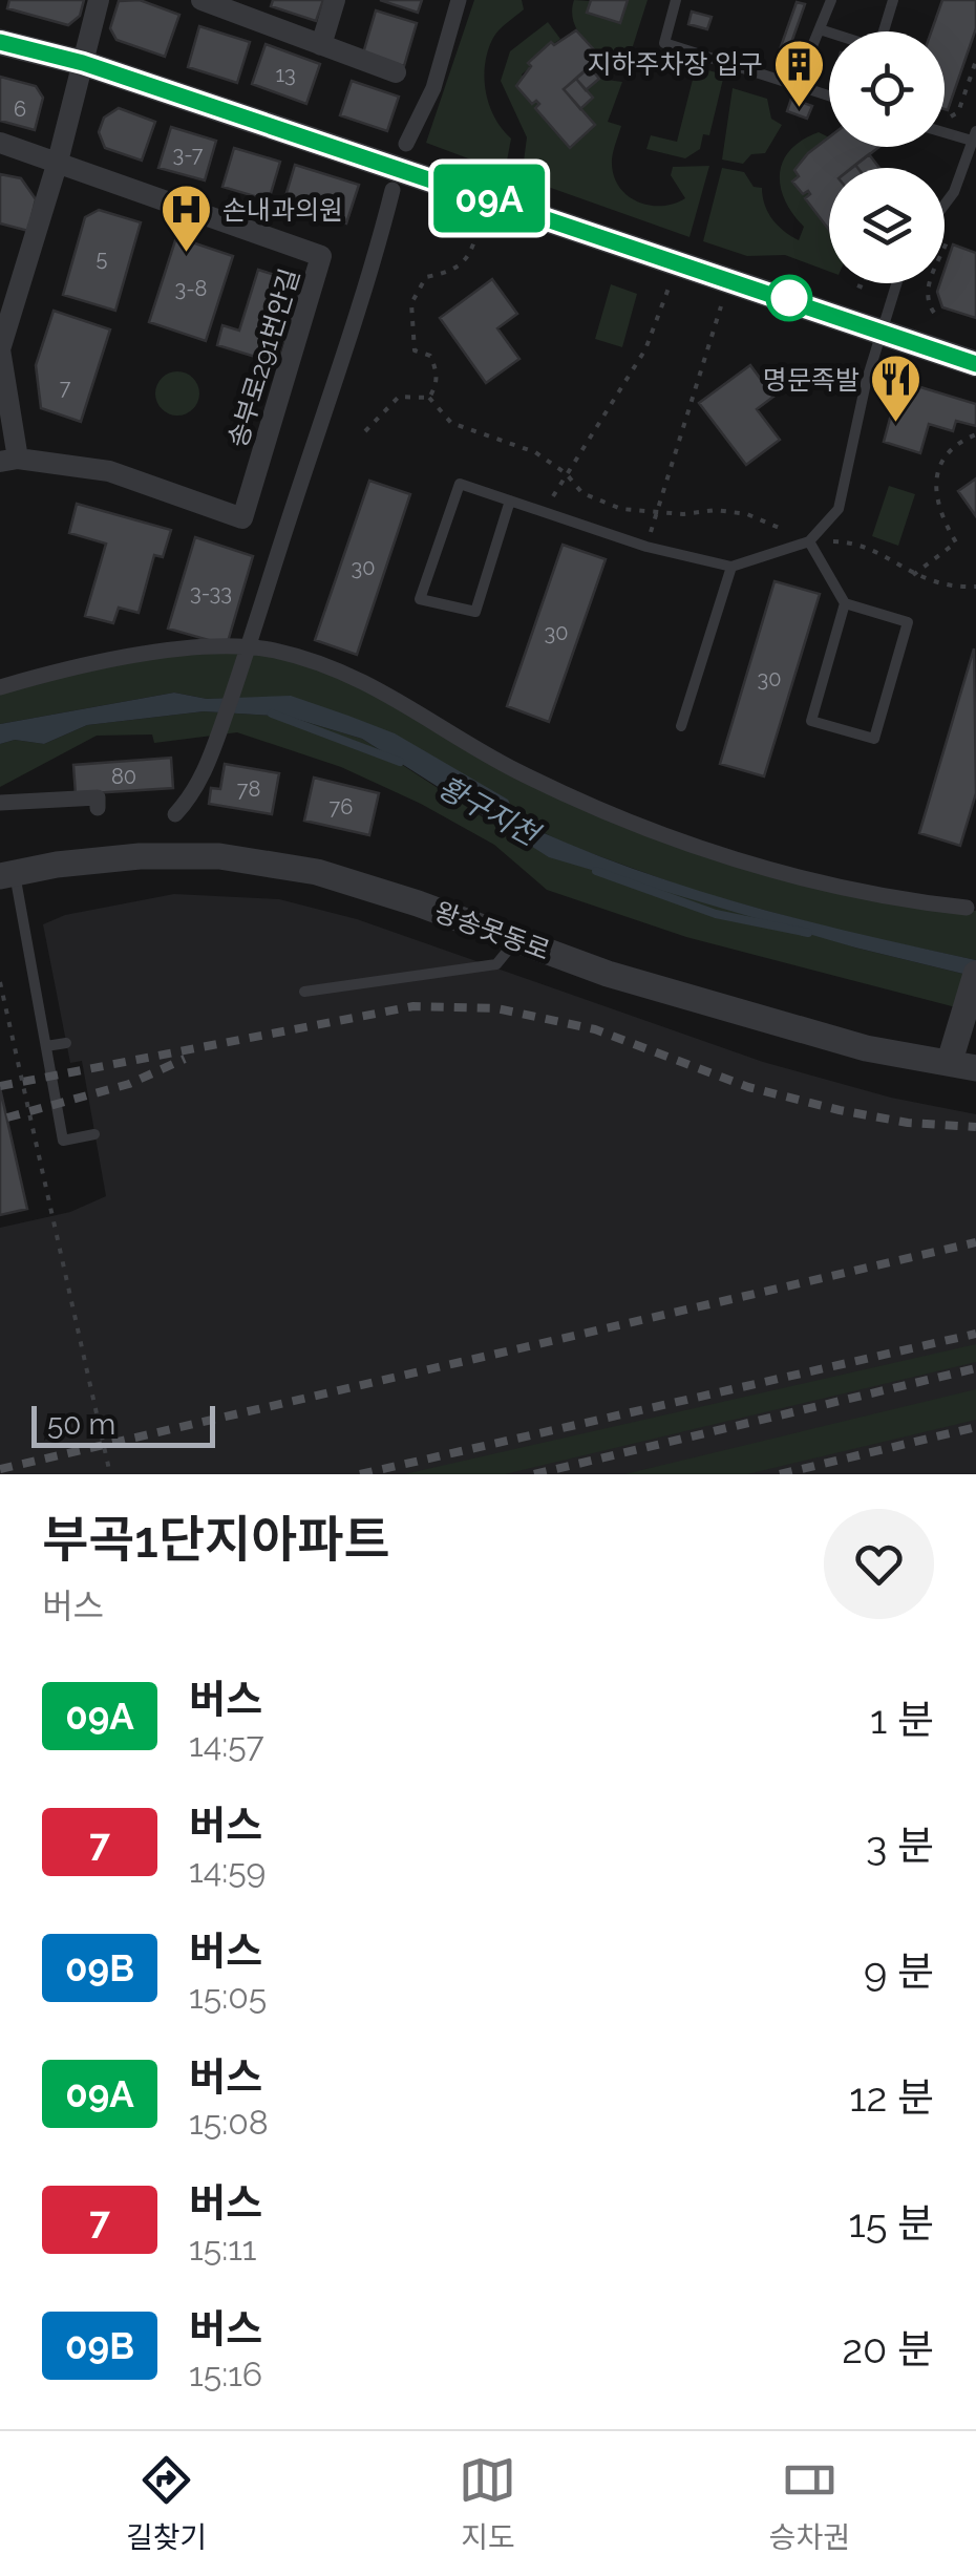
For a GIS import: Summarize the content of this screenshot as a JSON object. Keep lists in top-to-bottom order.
{
  "streets": {
    "street": ["송부로291번안길", "왕송못동로"]
  },
  "water": ["황구지천"],
  "places": {
    "building": ["지하주차장 입구"],
    "hospital": ["손내과의원"],
    "restaurant": ["명문족발"]
  },
  "lines": ["bus line 09A"],
  "house_numbers": [
    "13",
    "6",
    "3-7",
    "5",
    "3-8",
    "7",
    "30",
    "3-33",
    "30",
    "30",
    "80",
    "78",
    "76"
  ],
  "scale_bar": "50 m",
  "page": {
    "on_map": "09A",
    "scale": "50 m",
    "heading": ["부곡1단지아파트", "버스"],
    "list": [
      {
        "mark": "09A",
        "name": "버스",
        "note": "14:57",
        "value": "1 분"
      },
      {
        "mark": "7",
        "name": "버스",
        "note": "14:59",
        "value": "3 분"
      },
      {
        "mark": "09B",
        "name": "버스",
        "note": "15:05",
        "value": "9 분"
      },
      {
        "mark": "09A",
        "name": "버스",
        "note": "15:08",
        "value": "12 분"
      },
      {
        "mark": "7",
        "name": "버스",
        "note": "15:11",
        "value": "15 분"
      },
      {
        "mark": "09B",
        "name": "버스",
        "note": "15:16",
        "value": "20 분"
      }
    ],
    "tabs": ["길찾기", "지도", "승차권"]
  }
}
